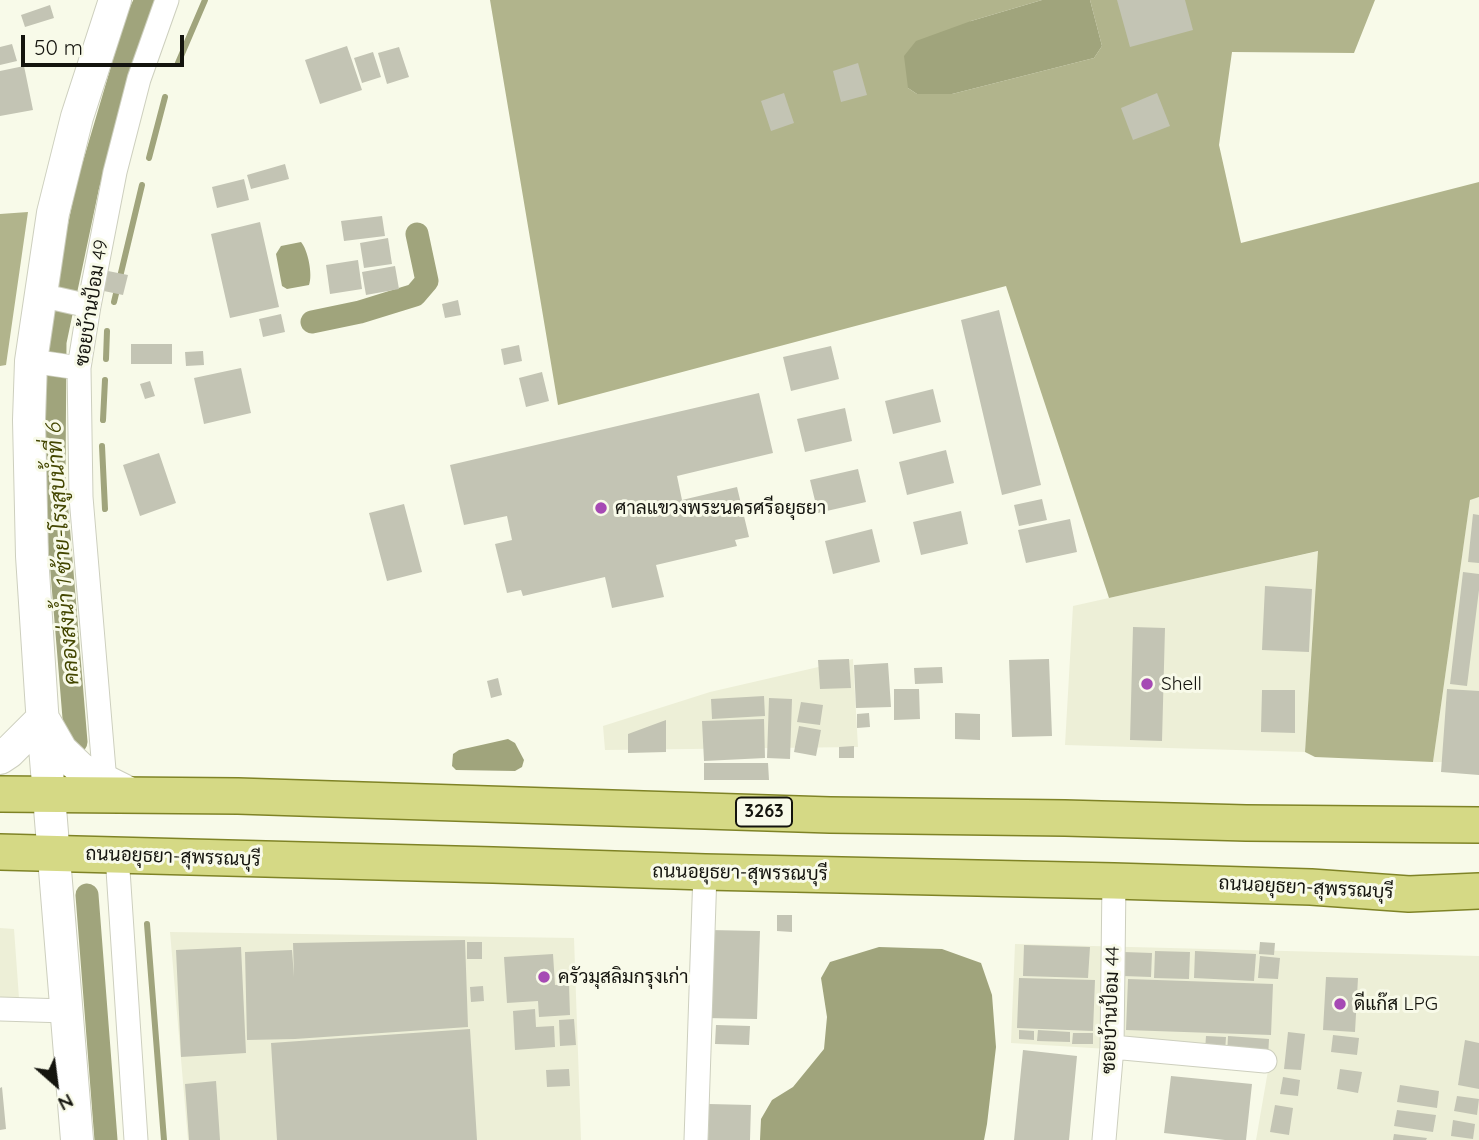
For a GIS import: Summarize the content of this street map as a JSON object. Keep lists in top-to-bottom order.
{
  "streets": {
    "main road": ["3263", "ถนนอยุธยา-สุพรรณบุรี"],
    "street": ["ซอยบ้านป้อม 49", "ซอยบ้านป้อม 44"]
  },
  "crossings": [
    ["ซอยบ้านป้อม 49", "3263"],
    ["ถนนอยุธยา-สุพรรณบุรี", "ซอยบ้านป้อม 44"]
  ],
  "water": ["คลองส่งน้ำ 1 ซ้าย-โรงสูบน้ำที่ 6"],
  "places": [
    "ศาลแขวงพระนครศรีอยุธยา",
    "Shell",
    "ครัวมุสลิมกรุงเก่า",
    "ดีแก๊ส LPG"
  ],
  "scale_bar": "50 m",
  "north": "bottom right"
}
